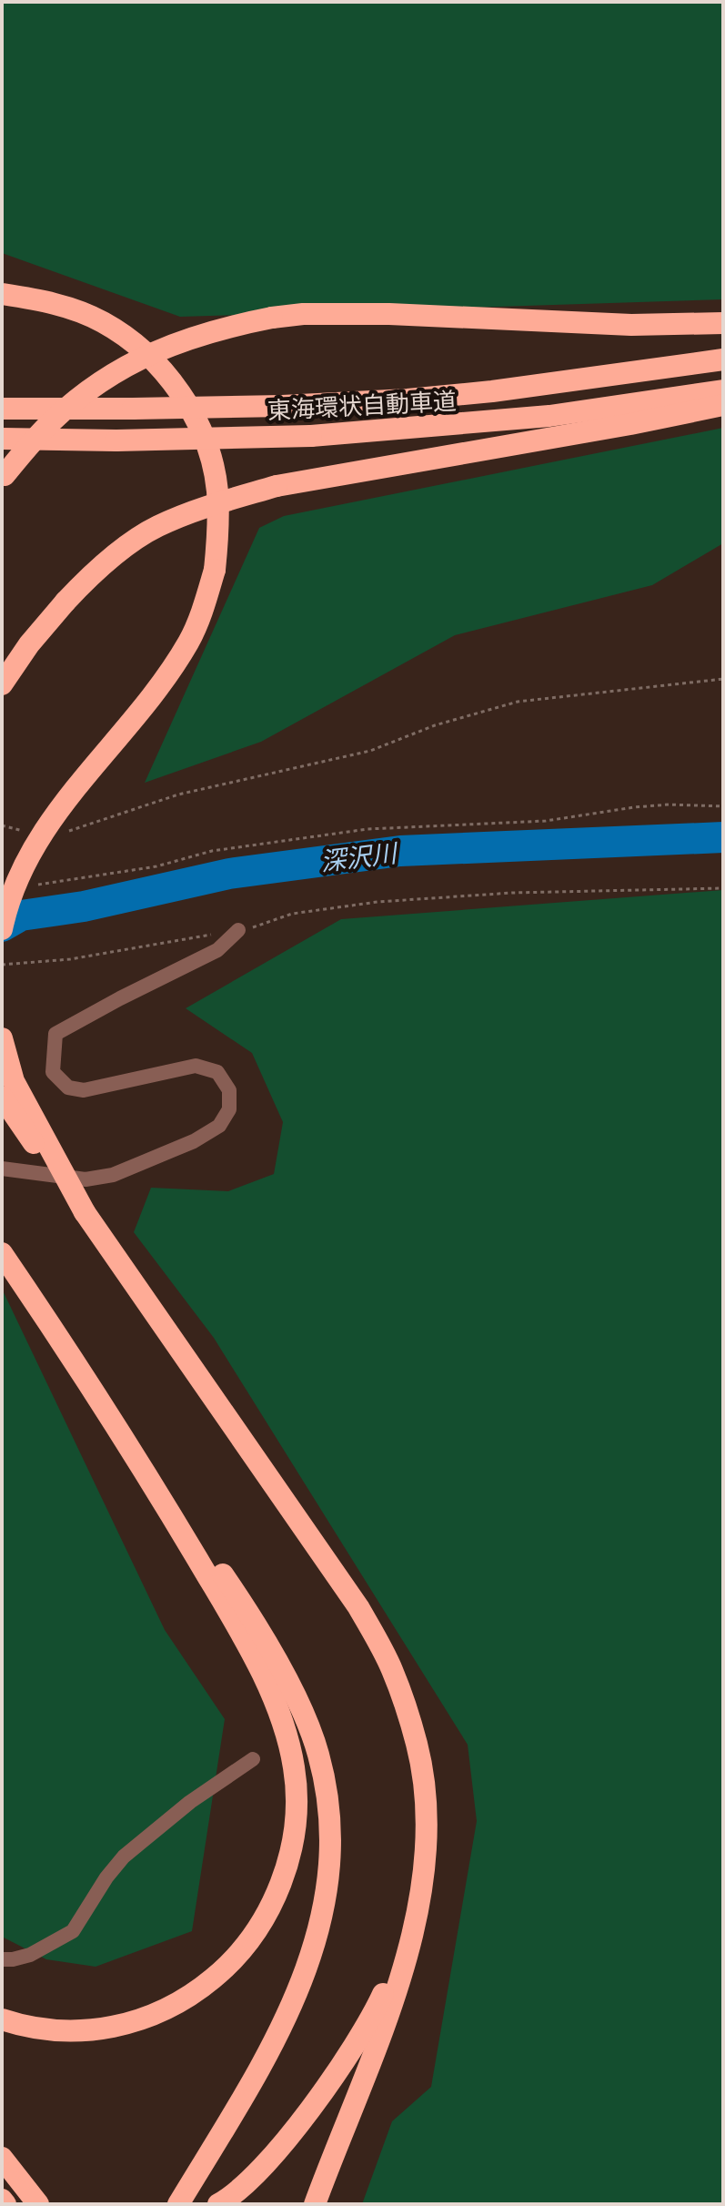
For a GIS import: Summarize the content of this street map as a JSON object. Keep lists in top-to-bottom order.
{
  "streets": {
    "highway": ["東海環状自動車道"]
  },
  "water": ["深沢川"]
}
